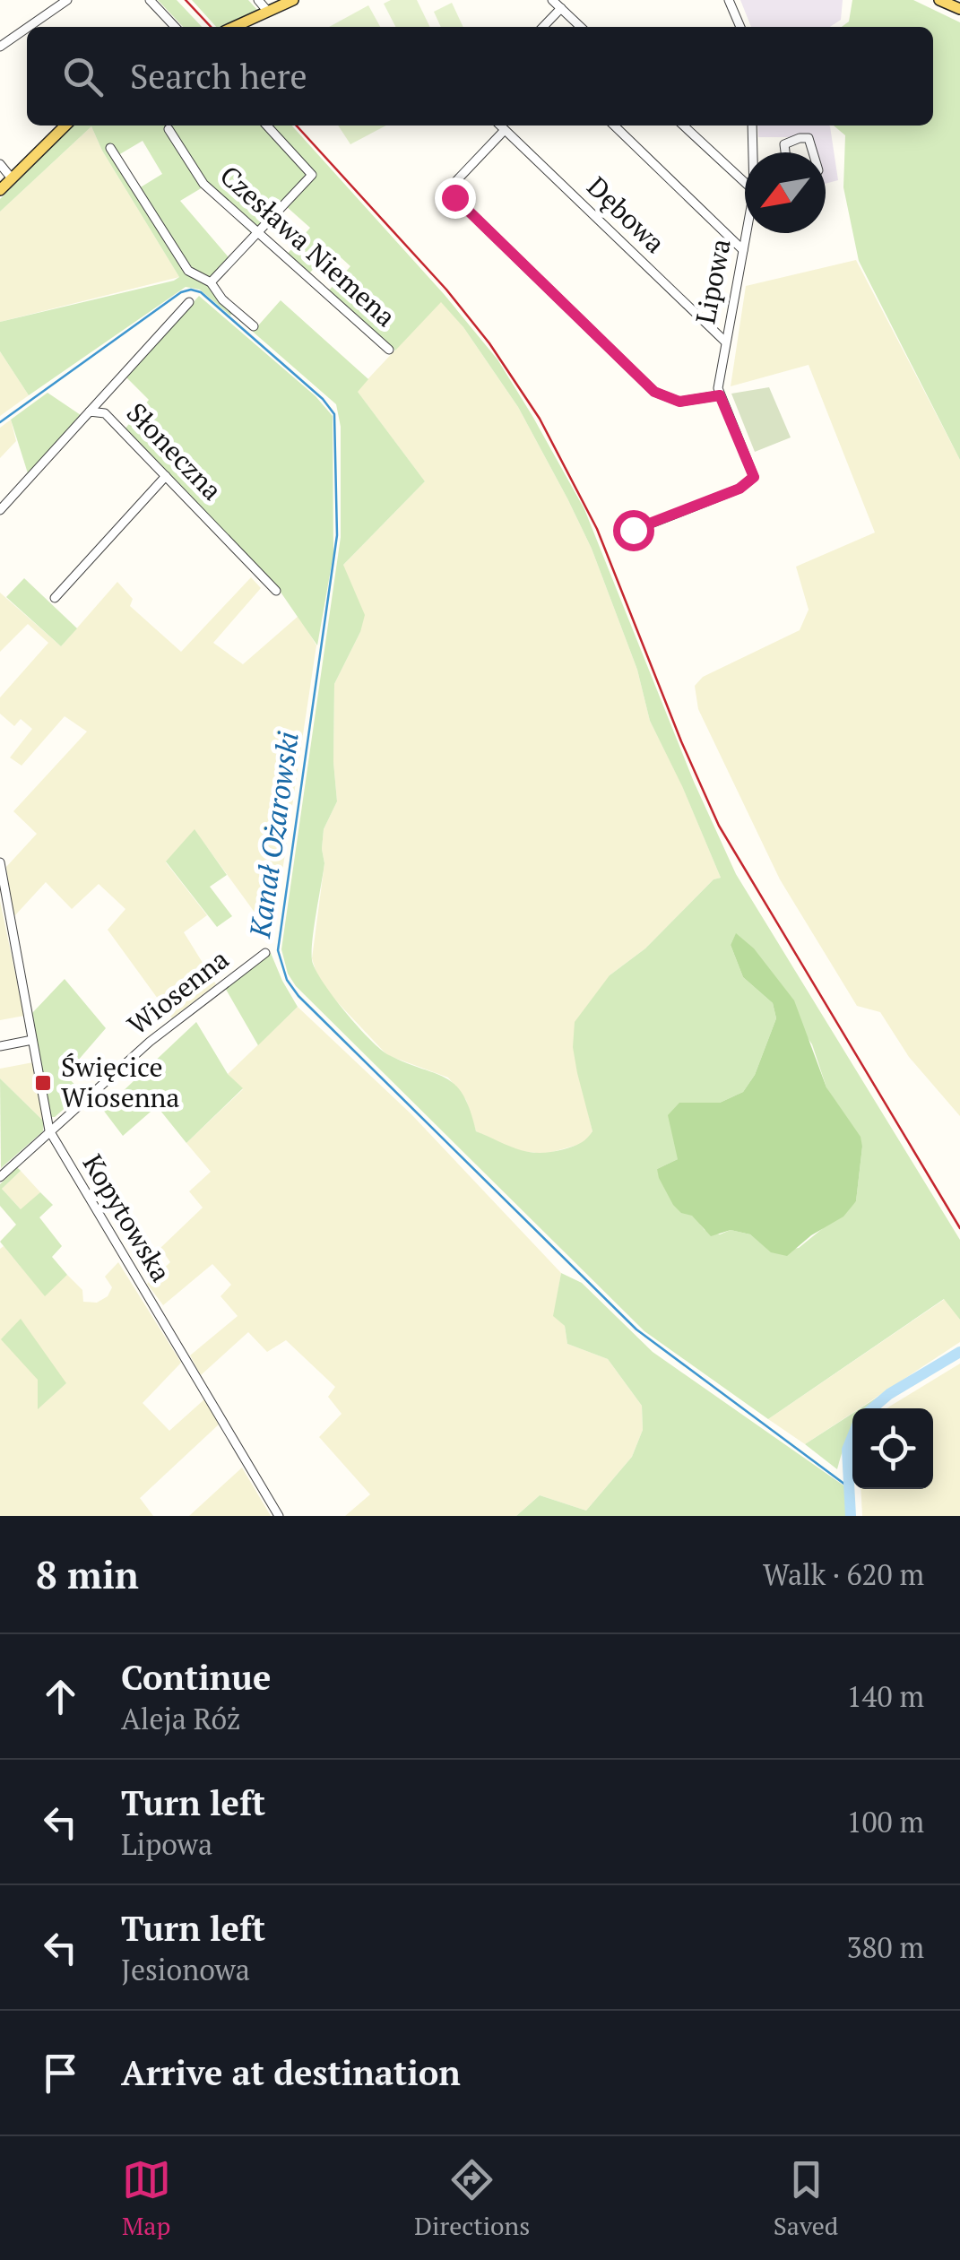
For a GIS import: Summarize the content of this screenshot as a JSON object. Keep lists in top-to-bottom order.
{
  "streets": {
    "street": [
      "Dębowa",
      "Czesława Niemena",
      "Lipowa",
      "Słoneczna",
      "Wiosenna",
      "Kopytowska"
    ]
  },
  "crossings": [
    ["Dębowa", "Lipowa"],
    ["Wiosenna", "Kopytowska"]
  ],
  "water": ["Kanał Ożarowski"],
  "places": {
    "transit": ["Święcice Wiosenna"]
  },
  "north": "bottom left",
  "page": {
    "search": "Search here",
    "heading": ["8 min", "Walk · 620 m"],
    "list": [
      ["Continue", "Aleja Róż", "140 m"],
      ["Turn left", "Lipowa", "100 m"],
      ["Turn left", "Jesionowa", "380 m"],
      "Arrive at destination"
    ],
    "nav": ["Map", "Directions", "Saved"]
  }
}
